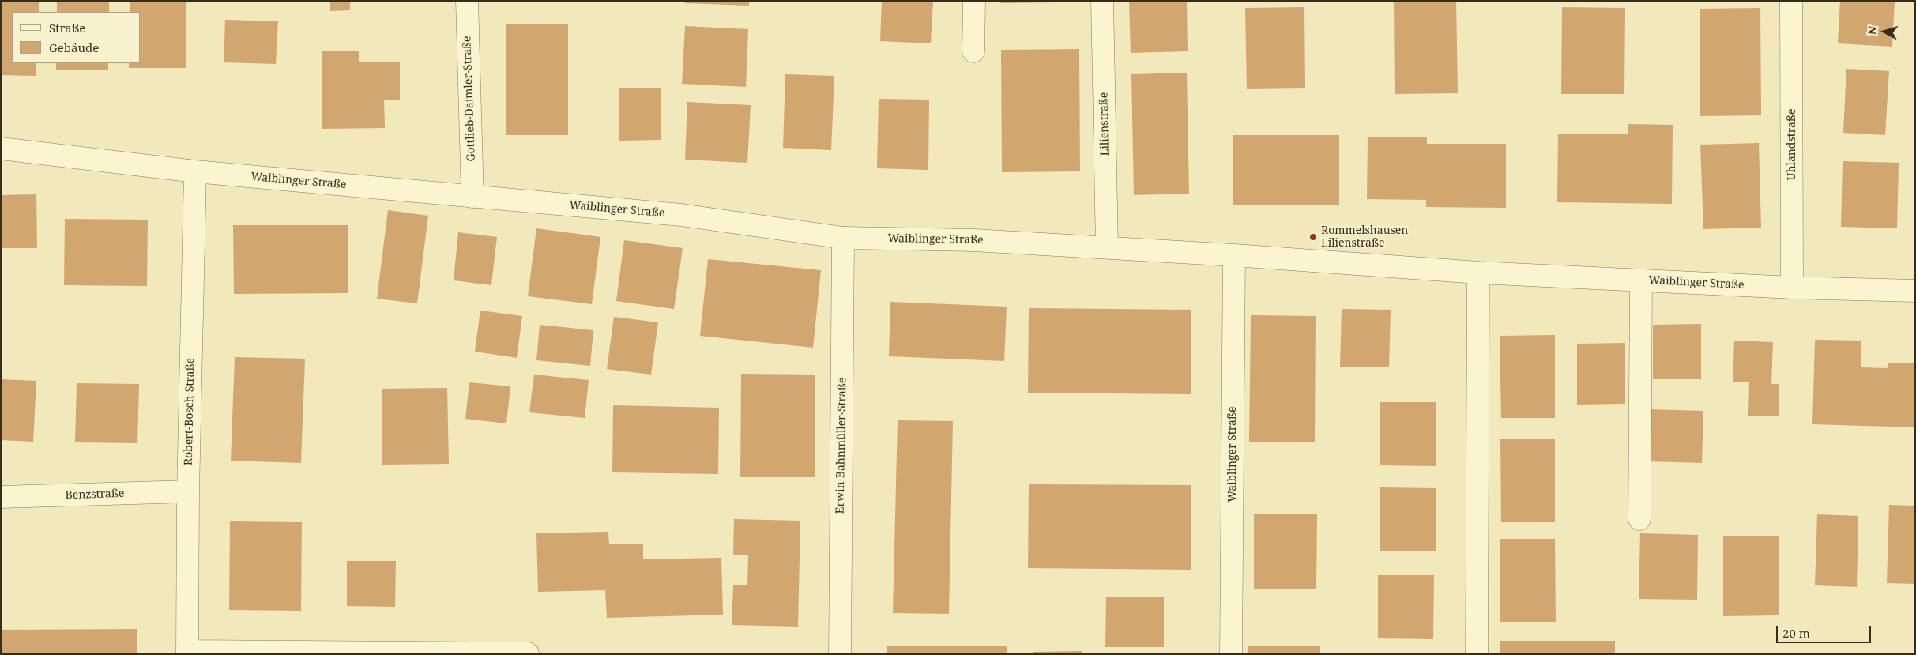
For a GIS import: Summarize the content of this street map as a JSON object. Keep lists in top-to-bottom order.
{
  "streets": {
    "street": [
      "Gottlieb-Daimler-Straße",
      "Lilienstraße",
      "Uhlandstraße",
      "Waiblinger Straße",
      "Robert-Bosch-Straße",
      "Erwin-Bahnmüller-Straße",
      "Benzstraße"
    ]
  },
  "crossings": [
    ["Gottlieb-Daimler-Straße", "Waiblinger Straße"],
    ["Lilienstraße", "Waiblinger Straße"],
    ["Uhlandstraße", "Waiblinger Straße"],
    ["Waiblinger Straße", "Robert-Bosch-Straße"],
    ["Waiblinger Straße", "Erwin-Bahnmüller-Straße"],
    ["Robert-Bosch-Straße", "Benzstraße"]
  ],
  "places": ["Rommelshausen Lilienstraße"],
  "legend": ["Straße", "Gebäude"],
  "scale_bar": "20 m",
  "north": "left"
}
